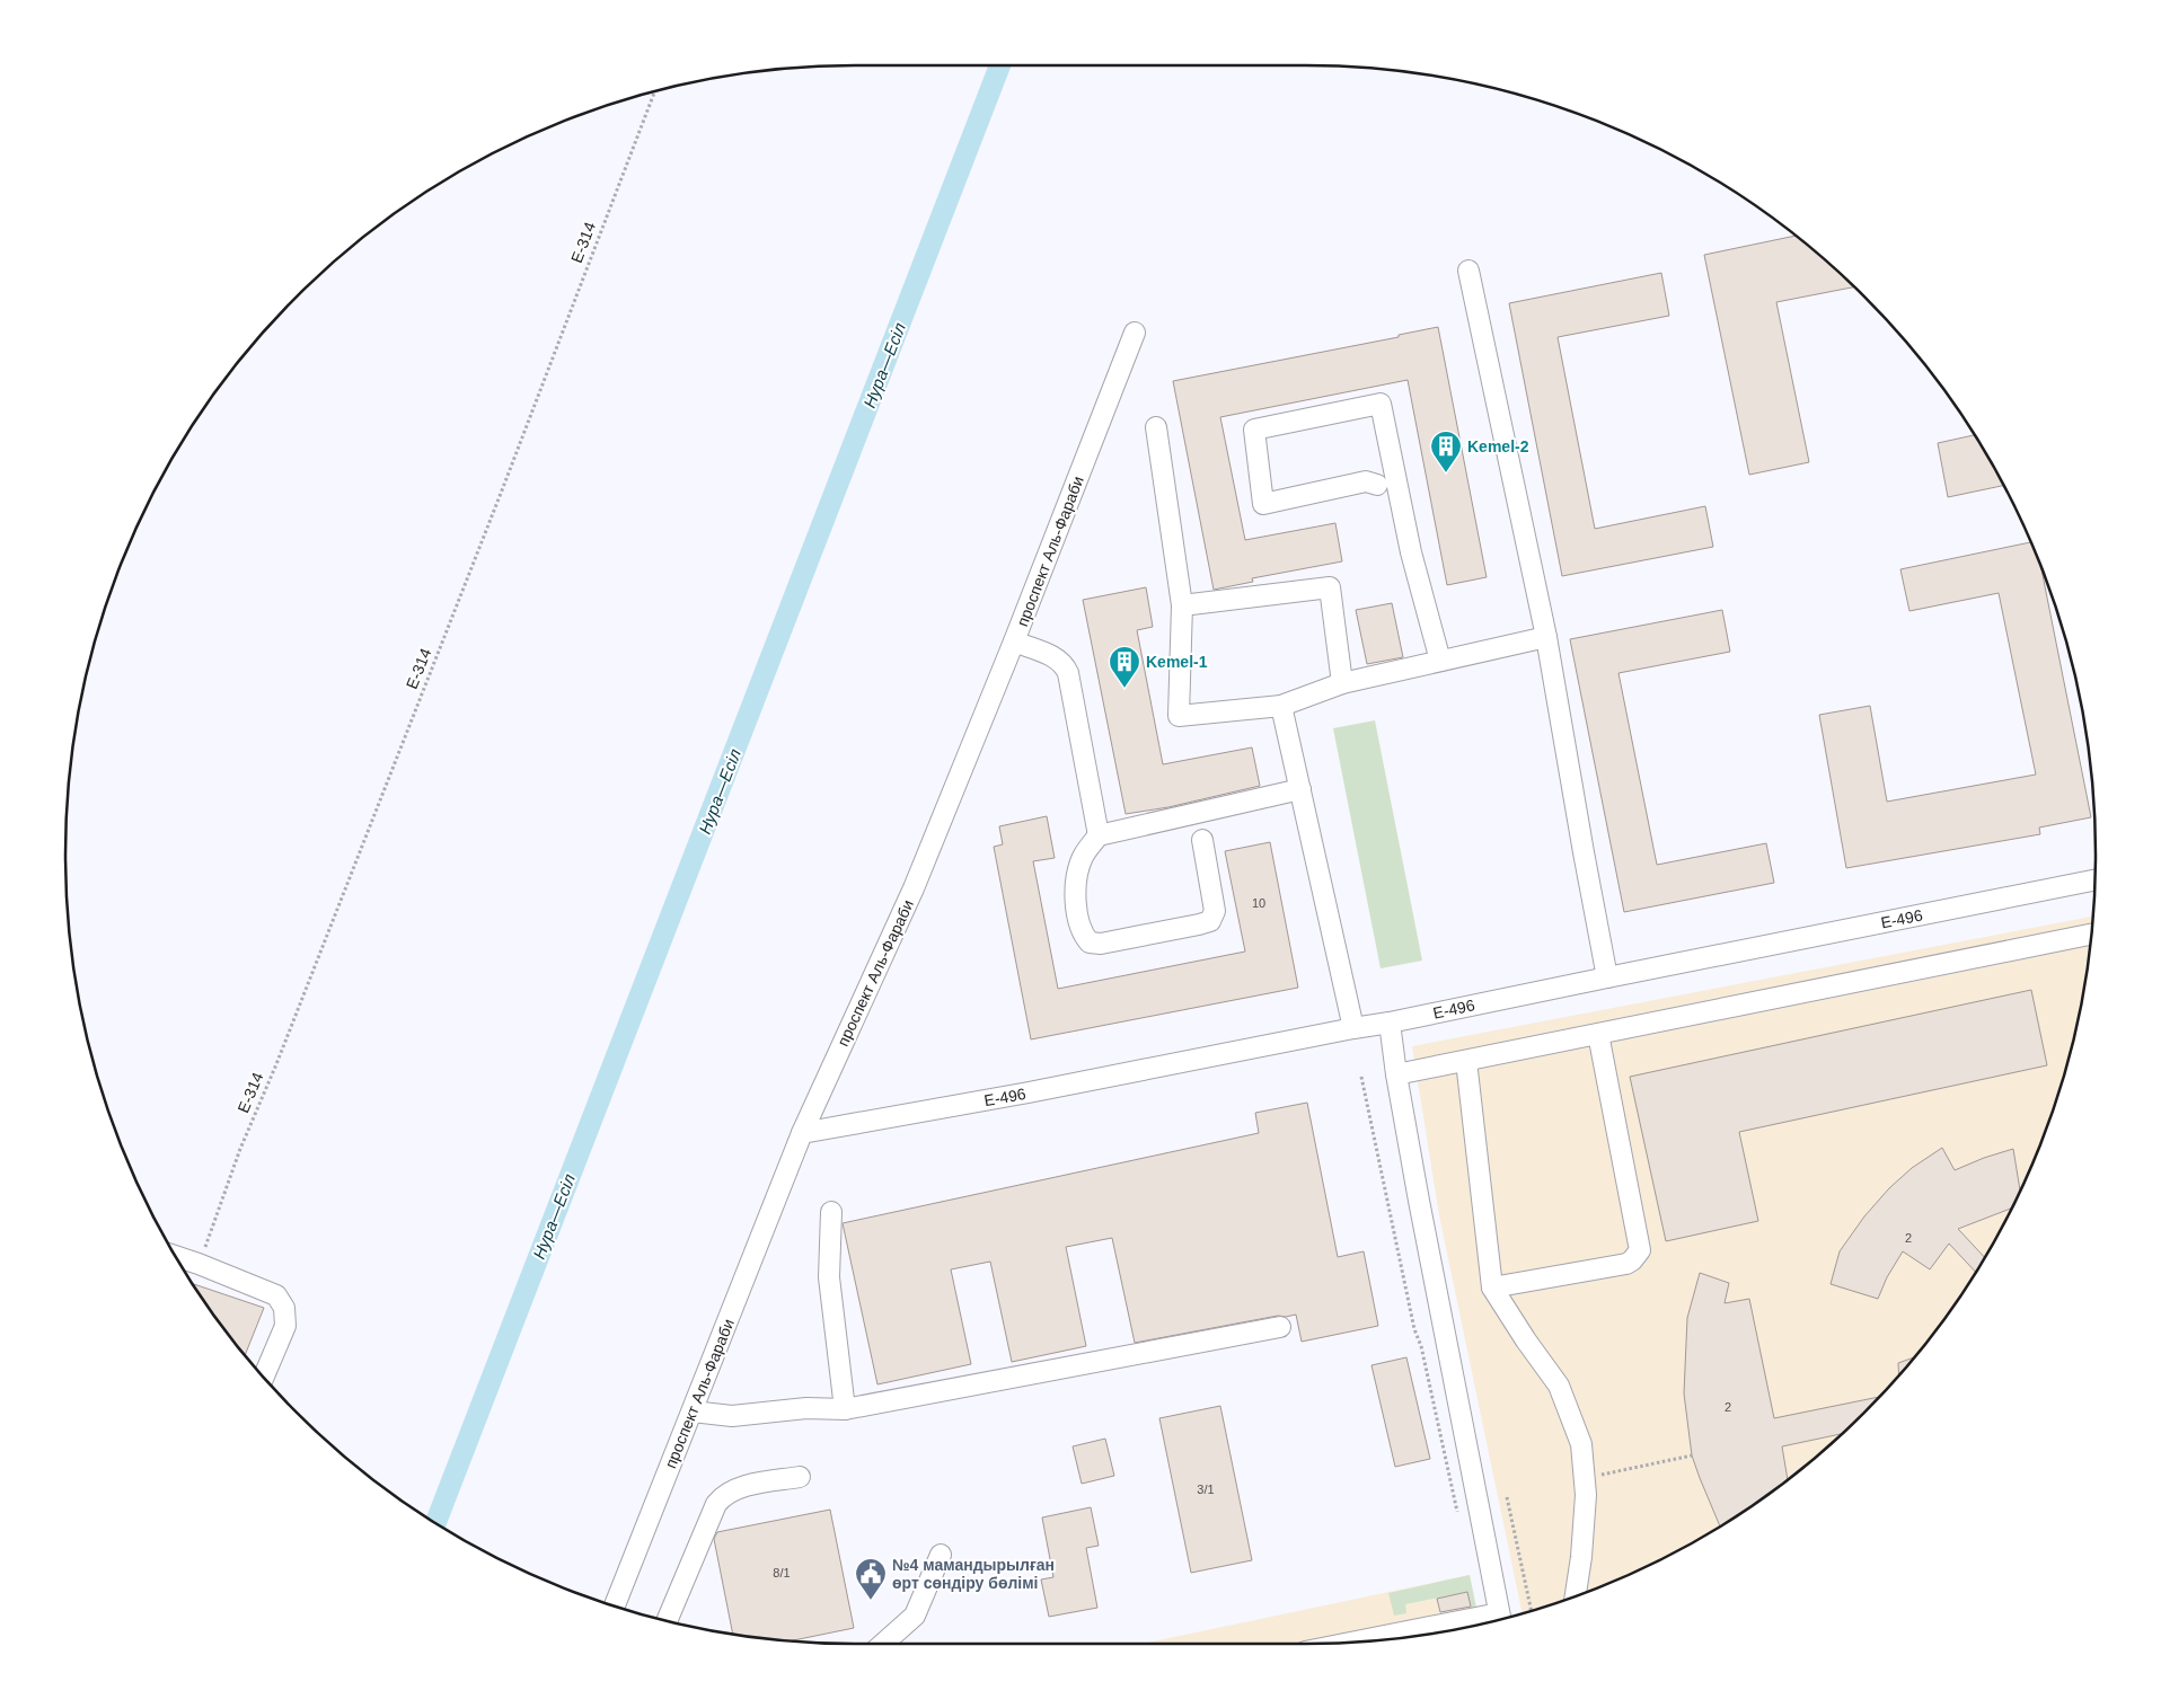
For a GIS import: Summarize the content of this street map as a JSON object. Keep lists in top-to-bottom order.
{
  "streets": {
    "street": ["проспект Аль-Фараби", "E-496"],
    "path": ["E-314"]
  },
  "crossings": [
    ["проспект Аль-Фараби", "E-496"]
  ],
  "water": ["Нура—Есіл"],
  "places": {
    "building": ["Kemel-2", "Kemel-1"],
    "public building": ["№4 мамандырылған өрт сөндіру бөлімі"]
  },
  "house_numbers": [
    "10",
    "2",
    "2",
    "3/1",
    "8/1"
  ]
}
